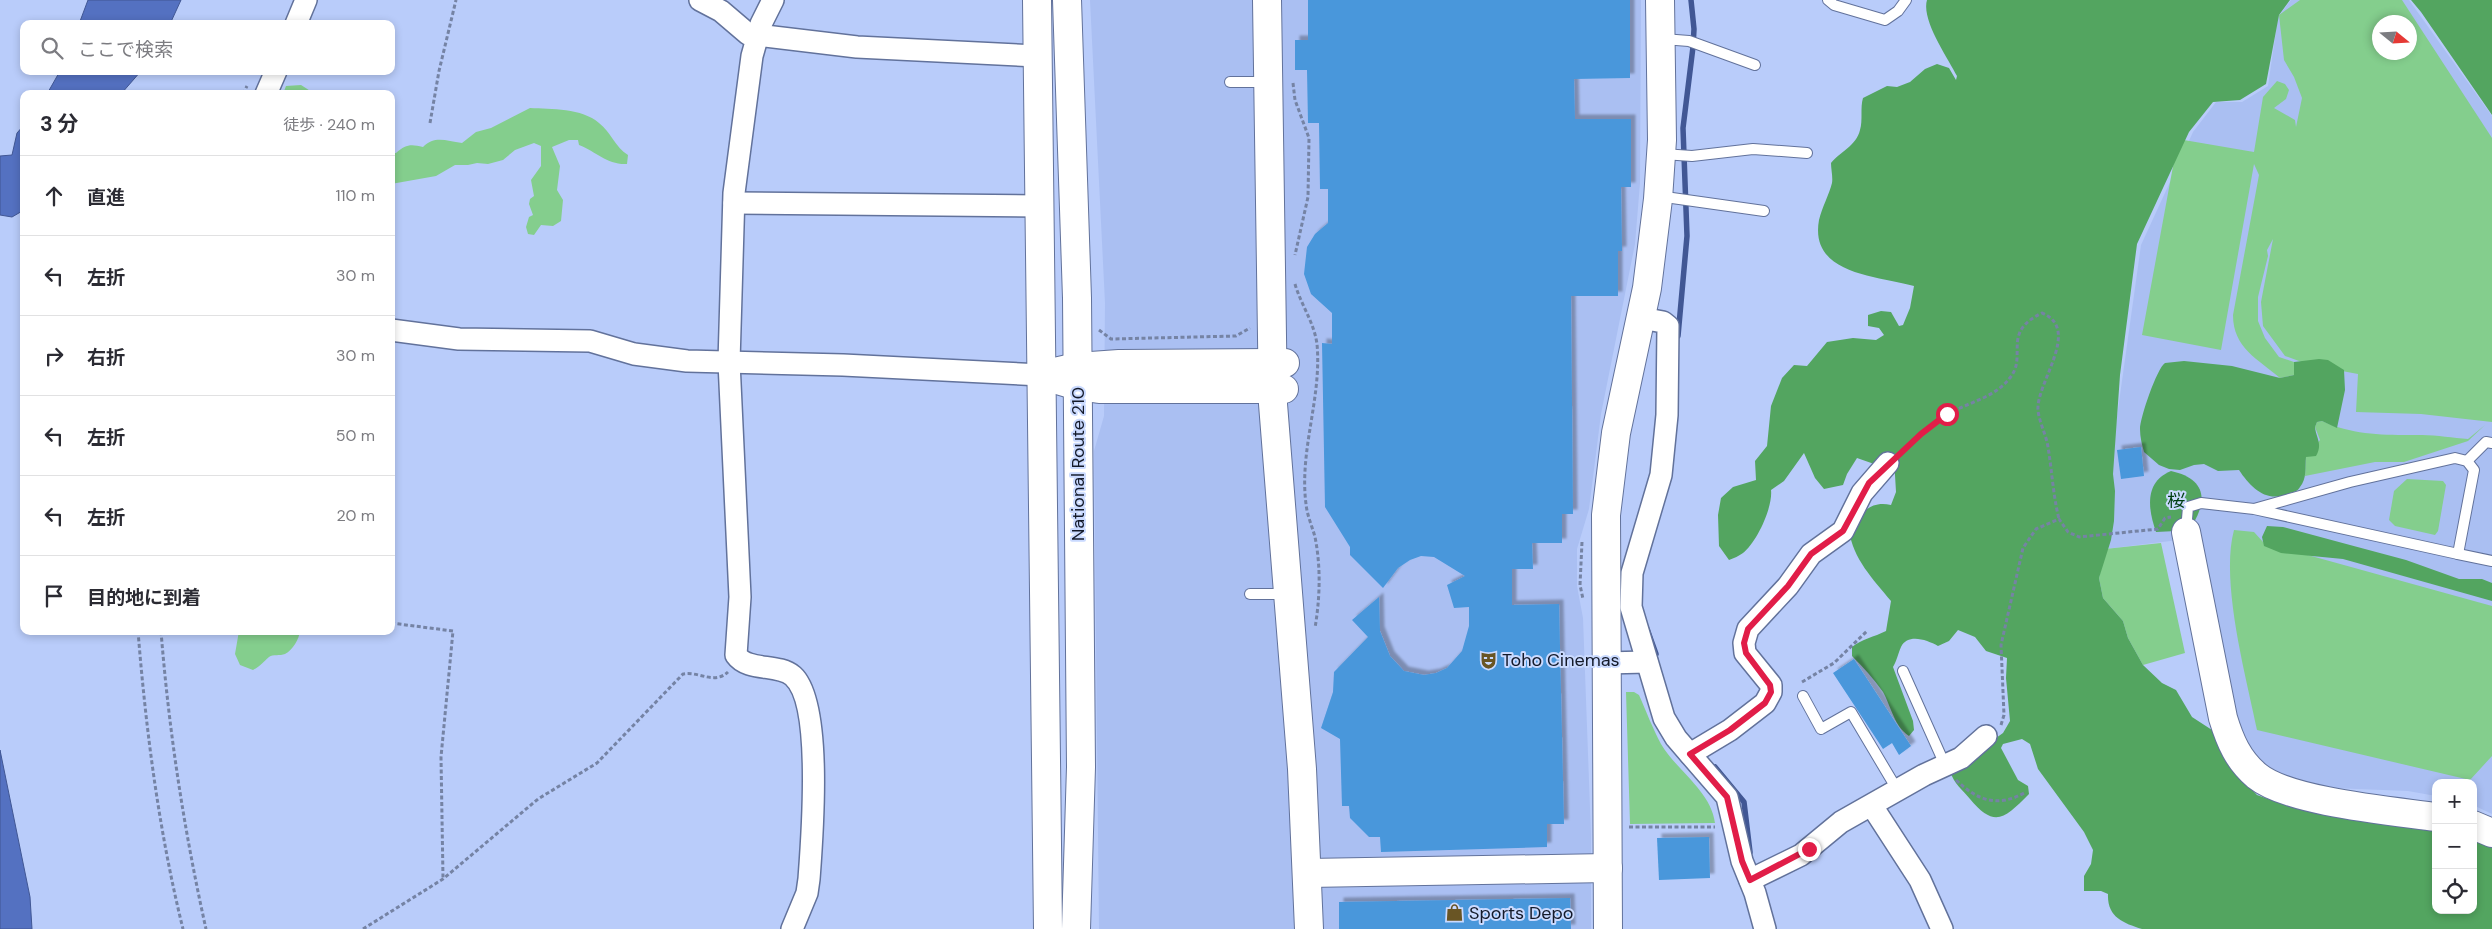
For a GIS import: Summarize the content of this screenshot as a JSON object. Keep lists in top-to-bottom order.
{
  "streets": {
    "main road": ["National Route 210"]
  },
  "parks": ["桜"],
  "places": {
    "theatre": ["Toho Cinemas"],
    "shop": ["Sports Depo"]
  },
  "north": "right",
  "page": {
    "search": "ここで検索",
    "heading": ["3 分", "徒歩 · 240 m"],
    "list": [
      ["直進", "110 m"],
      ["左折", "30 m"],
      ["右折", "30 m"],
      ["左折", "50 m"],
      ["左折", "20 m"],
      "目的地に到着"
    ],
    "map_buttons": ["+", "−"]
  }
}
